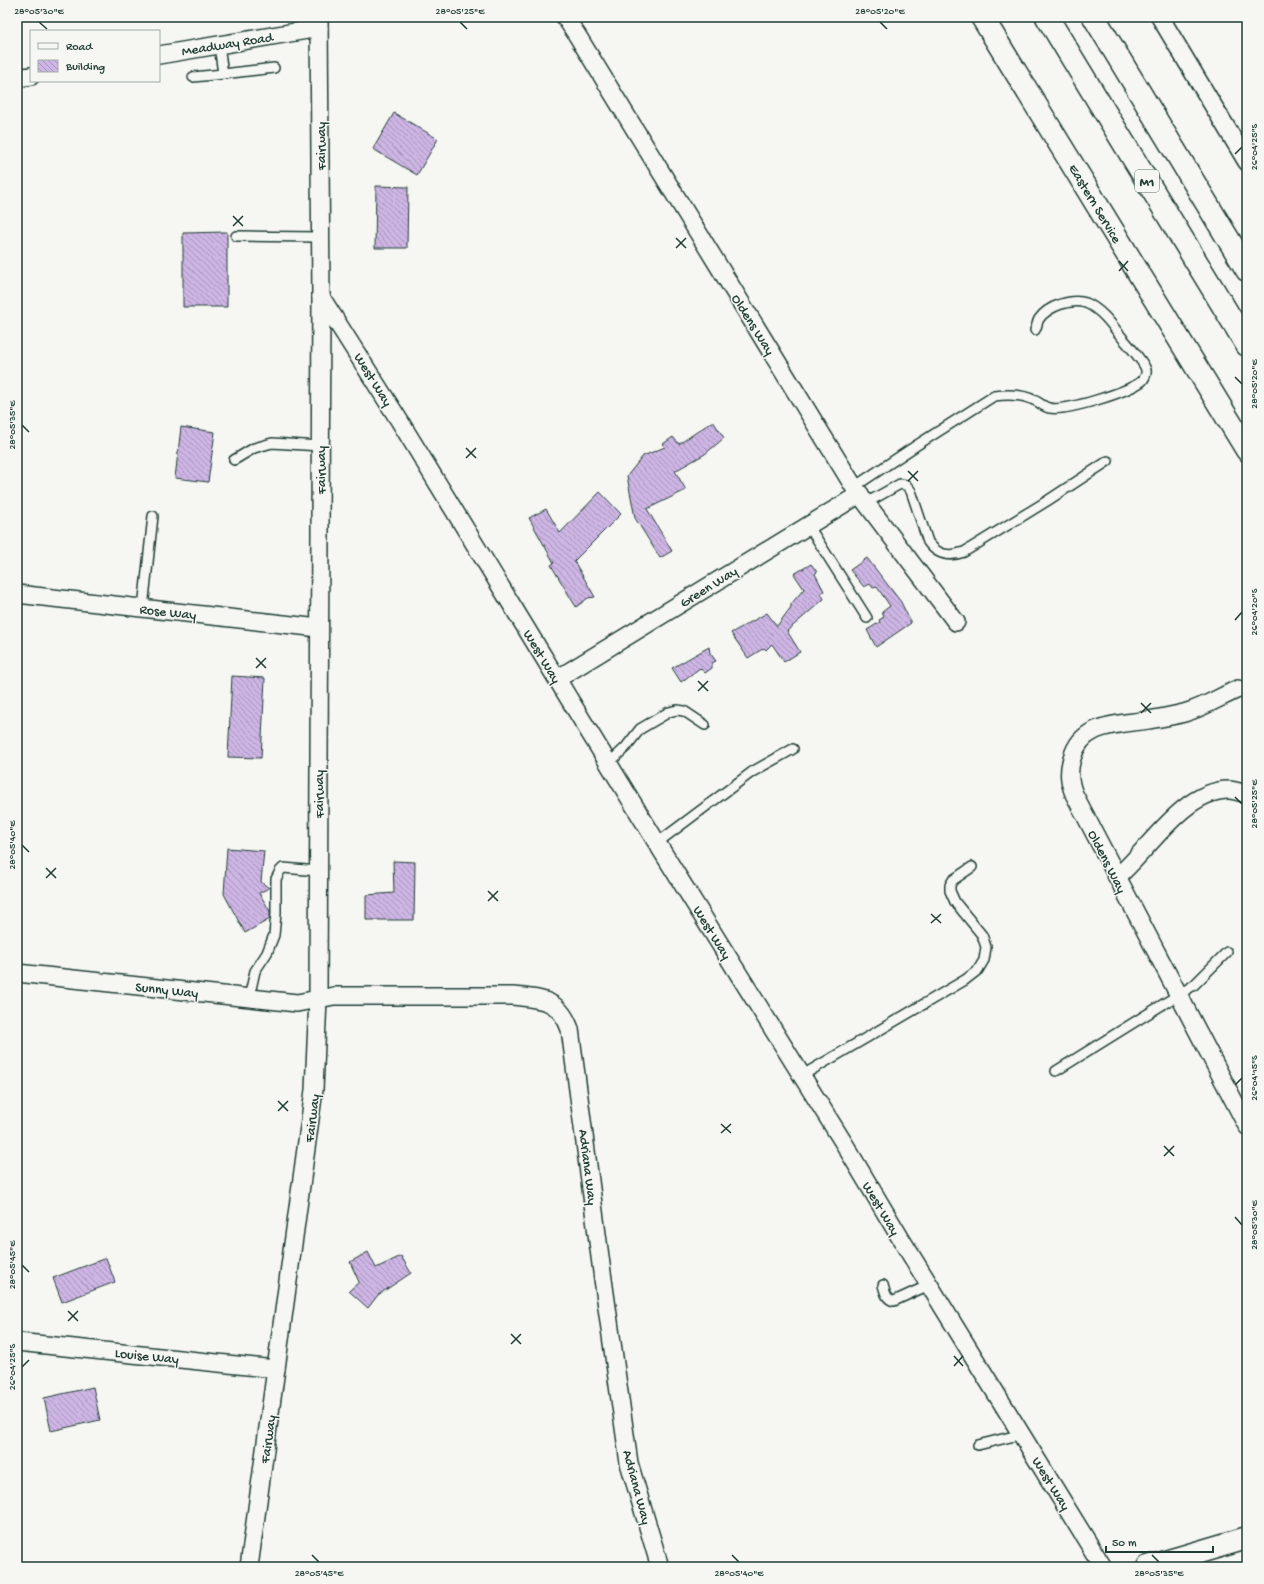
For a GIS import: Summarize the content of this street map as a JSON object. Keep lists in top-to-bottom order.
{
  "streets": {
    "main road": ["M1", "Eastern Service"],
    "street": [
      "Meadway Road",
      "Fairway",
      "Oldens Way",
      "West Way",
      "Green Way",
      "Rose Way",
      "Sunny Way",
      "Adriana Way",
      "Louise Way"
    ]
  },
  "crossings": [
    ["Meadway Road", "Fairway"],
    ["Fairway", "West Way"],
    ["Fairway", "Rose Way"],
    ["Fairway", "Sunny Way"],
    ["Fairway", "Adriana Way"],
    ["Fairway", "Louise Way"],
    ["Oldens Way", "Green Way"],
    ["West Way", "Green Way"],
    ["Sunny Way", "Adriana Way"]
  ],
  "legend": ["Road", "Building"],
  "scale_bar": "50 m",
  "coordinates": [
    "28°05'30\"E",
    "28°05'25\"E",
    "28°05'20\"E",
    "26°04'25\"S",
    "28°05'35\"E",
    "26°04'20\"S",
    "28°05'40\"E",
    "26°04'15\"S",
    "28°05'45\"E"
  ]
}
